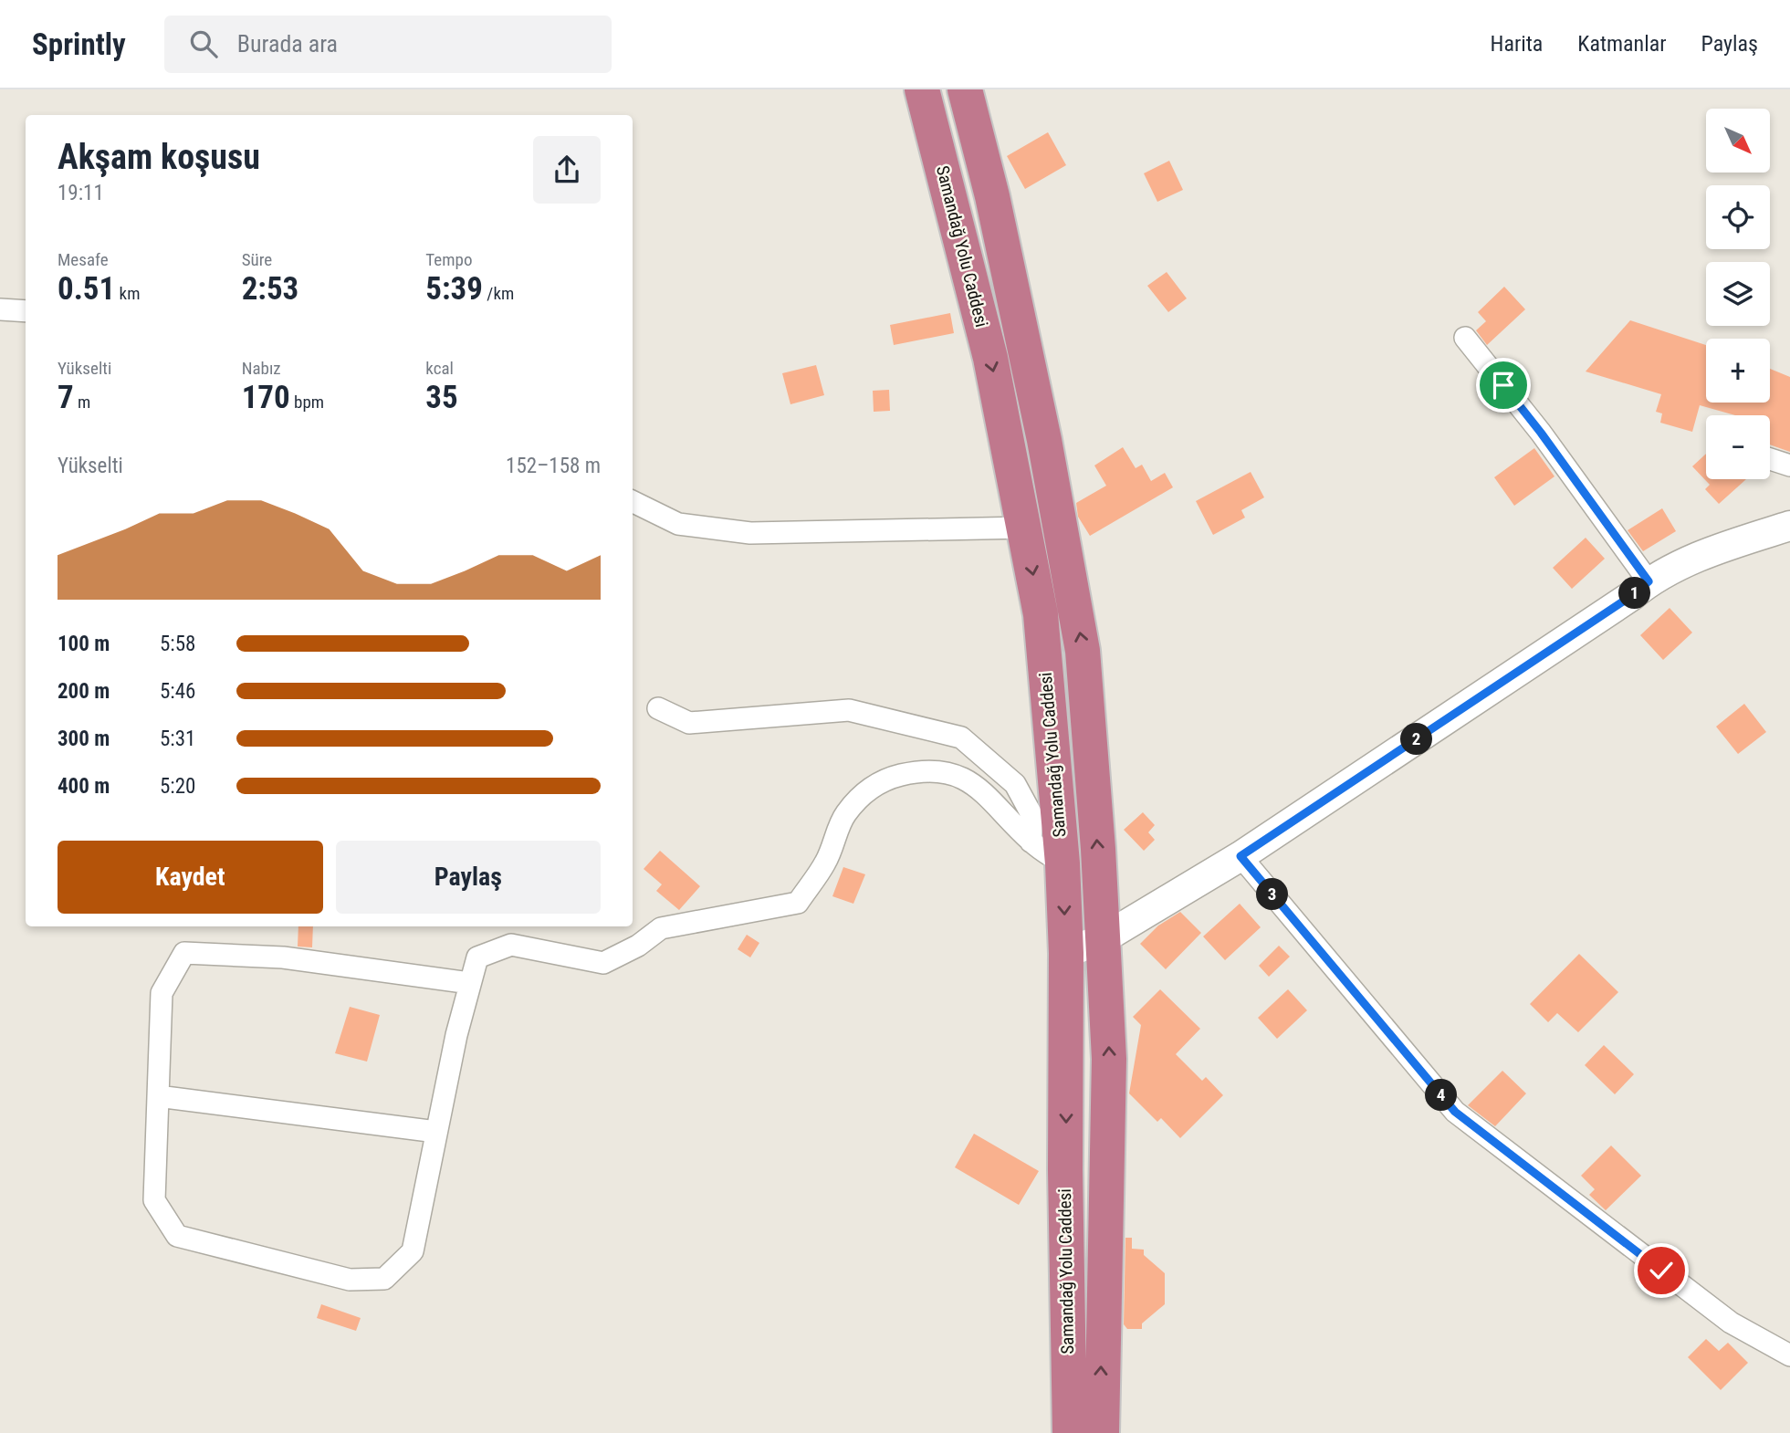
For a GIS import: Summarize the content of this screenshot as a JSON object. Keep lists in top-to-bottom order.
{
  "streets": {
    "highway": ["Samandağ Yolu Caddesi"]
  },
  "north": "bottom right",
  "page": {
    "header": "Sprintly",
    "search": "Burada ara",
    "nav": ["Harita", "Katmanlar", "Paylaş"],
    "map_buttons": ["+", "−"],
    "heading": ["Akşam koşusu", "19:11"],
    "stats": [
      ["Mesafe", "0.51 km"],
      ["Süre", "2:53"],
      ["Tempo", "5:39 /km"],
      ["Yükselti", "7 m"],
      ["Nabız", "170 bpm"],
      ["kcal", "35"]
    ],
    "chart": ["Yükselti", "152–158 m"],
    "pins": [
      "1",
      "2",
      "3",
      "4"
    ],
    "list": [
      {
        "name": "100 m",
        "note": "5:58"
      },
      {
        "name": "200 m",
        "note": "5:46"
      },
      {
        "name": "300 m",
        "note": "5:31"
      },
      {
        "name": "400 m",
        "note": "5:20"
      }
    ],
    "buttons": ["Kaydet", "Paylaş"]
  }
}
